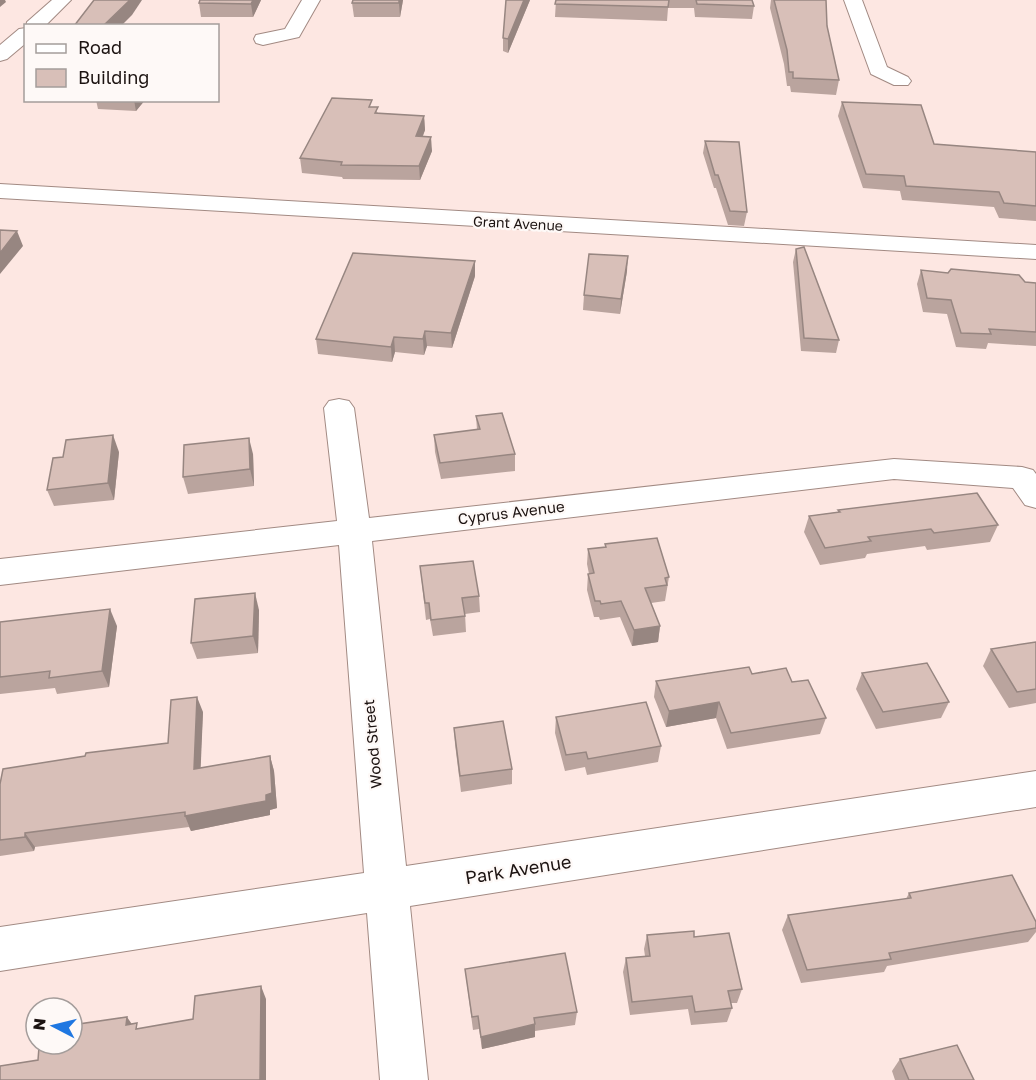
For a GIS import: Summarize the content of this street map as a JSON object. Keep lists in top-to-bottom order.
{
  "streets": {
    "street": [
      "Grant Avenue",
      "Cyprus Avenue",
      "Wood Street",
      "Park Avenue"
    ]
  },
  "crossings": [
    ["Cyprus Avenue", "Wood Street"],
    ["Wood Street", "Park Avenue"]
  ],
  "legend": ["Road", "Building"],
  "north": "left"
}
